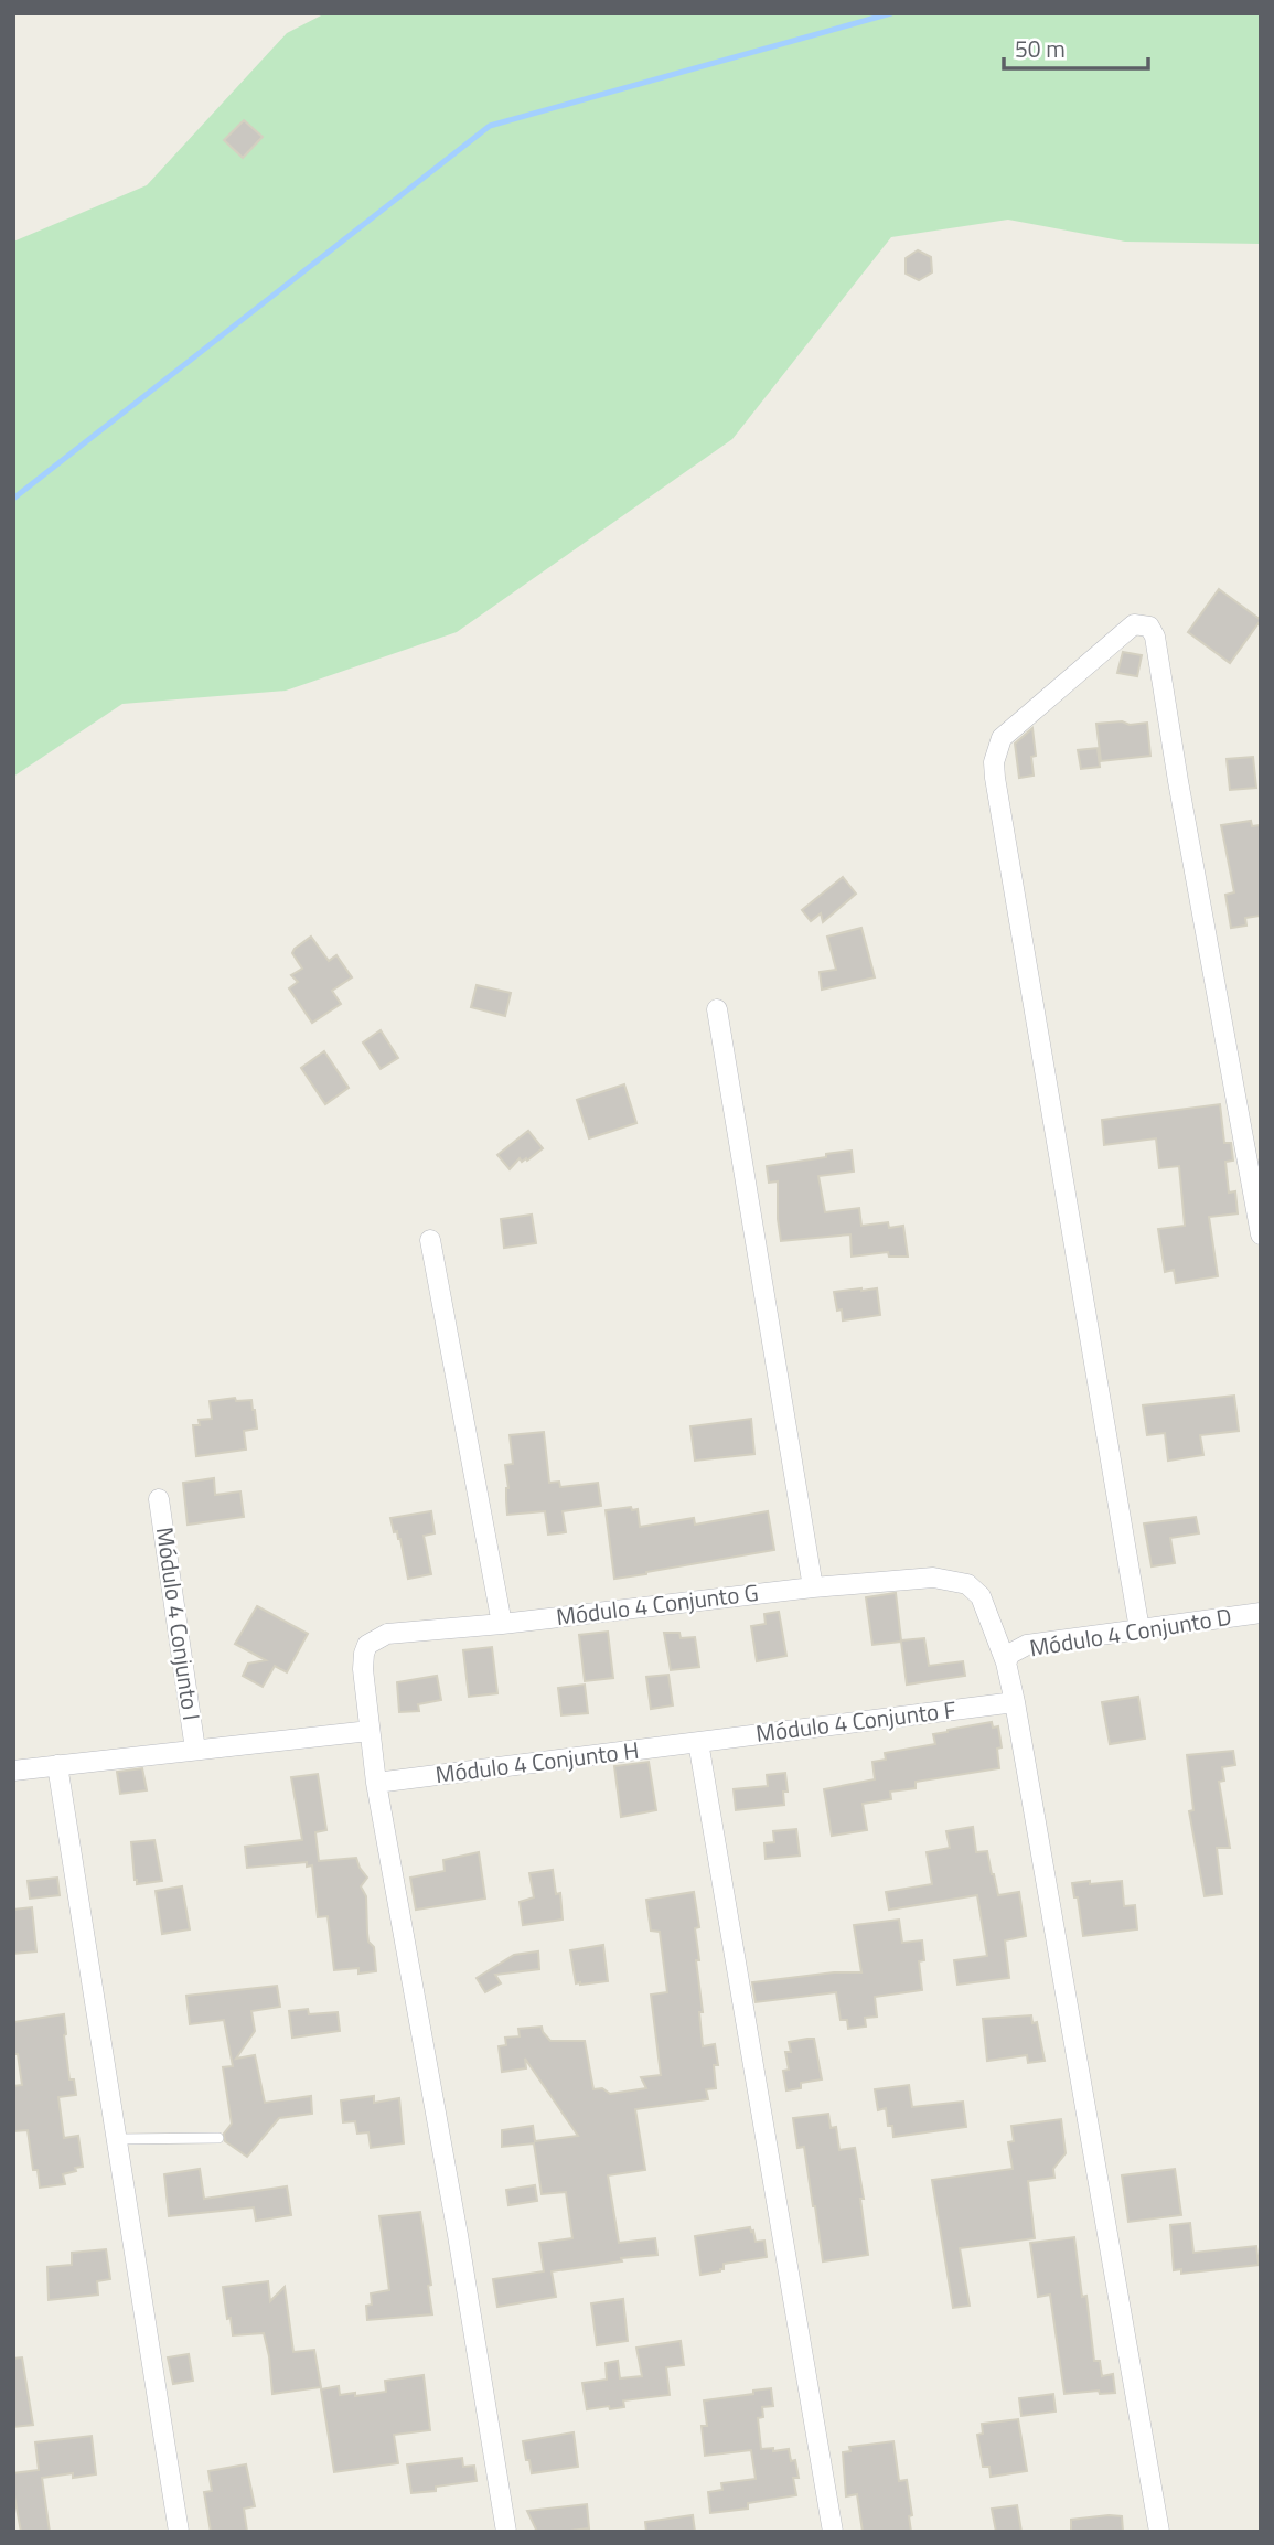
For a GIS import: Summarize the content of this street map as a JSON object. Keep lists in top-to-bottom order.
{
  "streets": {
    "street": [
      "Módulo 4 Conjunto G",
      "Módulo 4 Conjunto I",
      "Módulo 4 Conjunto D",
      "Módulo 4 Conjunto F",
      "Módulo 4 Conjunto H"
    ]
  },
  "crossings": [
    ["Módulo 4 Conjunto G", "Módulo 4 Conjunto D"],
    ["Módulo 4 Conjunto G", "Módulo 4 Conjunto F"],
    ["Módulo 4 Conjunto F", "Módulo 4 Conjunto H"]
  ],
  "scale_bar": "50 m"
}
